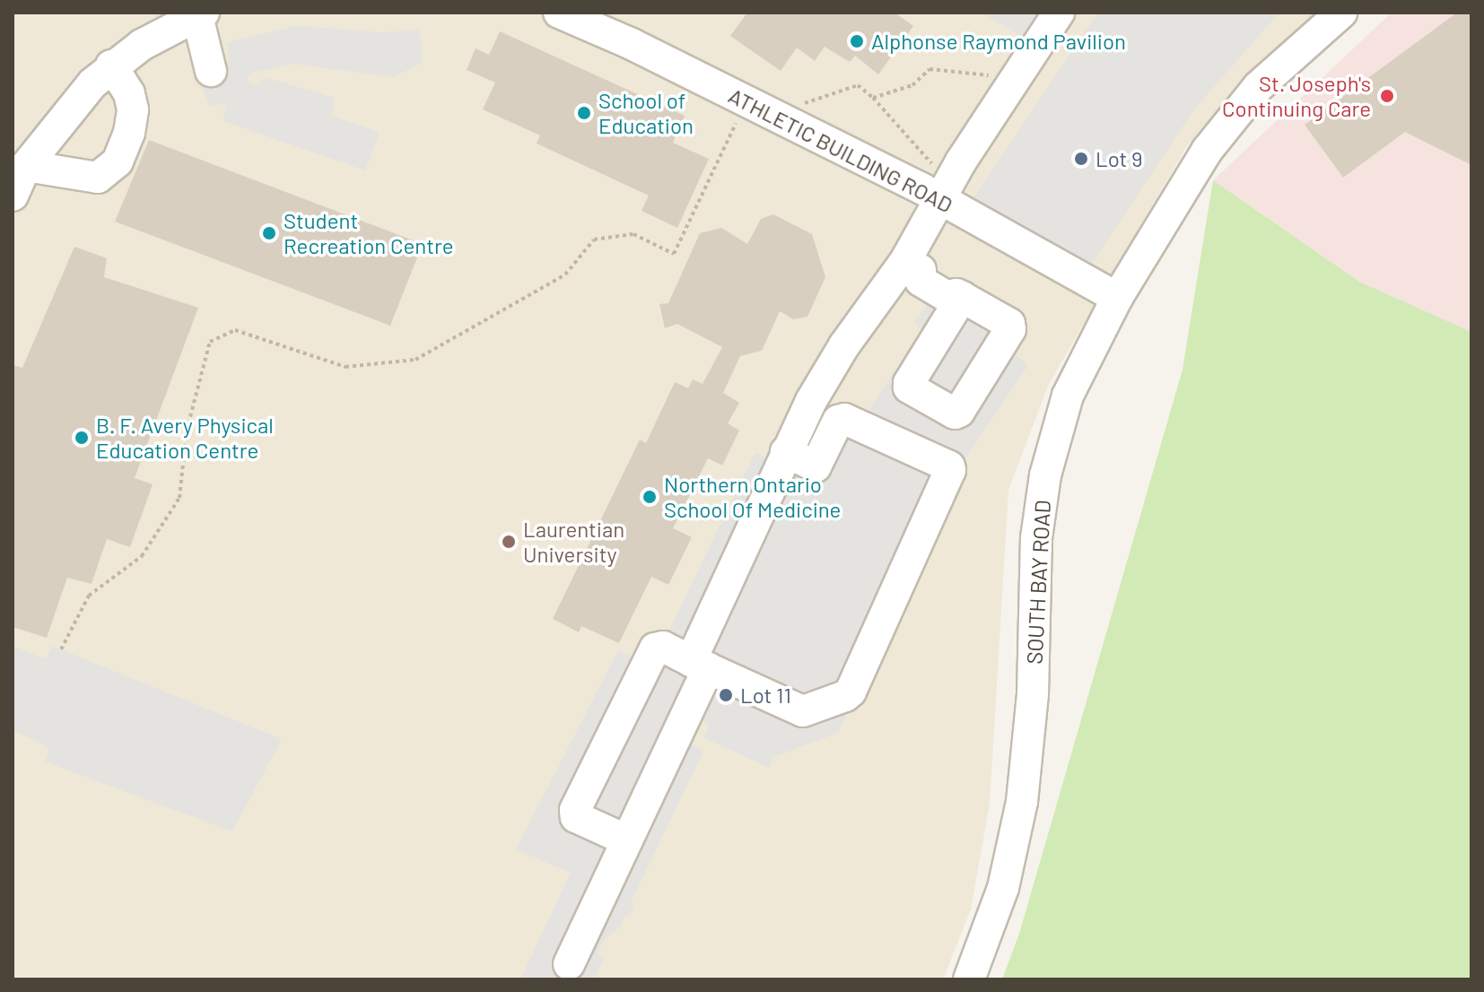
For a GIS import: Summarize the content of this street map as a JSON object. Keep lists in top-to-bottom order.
{
  "streets": {
    "street": ["ATHLETIC BUILDING ROAD", "SOUTH BAY ROAD"]
  },
  "crossings": [
    ["ATHLETIC BUILDING ROAD", "SOUTH BAY ROAD"]
  ],
  "places": [
    "Alphonse Raymond Pavilion",
    "St. Joseph's Continuing Care",
    "School of Education",
    "Lot 9",
    "Student Recreation Centre",
    "B. F. Avery Physical Education Centre",
    "Northern Ontario School Of Medicine",
    "Laurentian University",
    "Lot 11"
  ]
}
